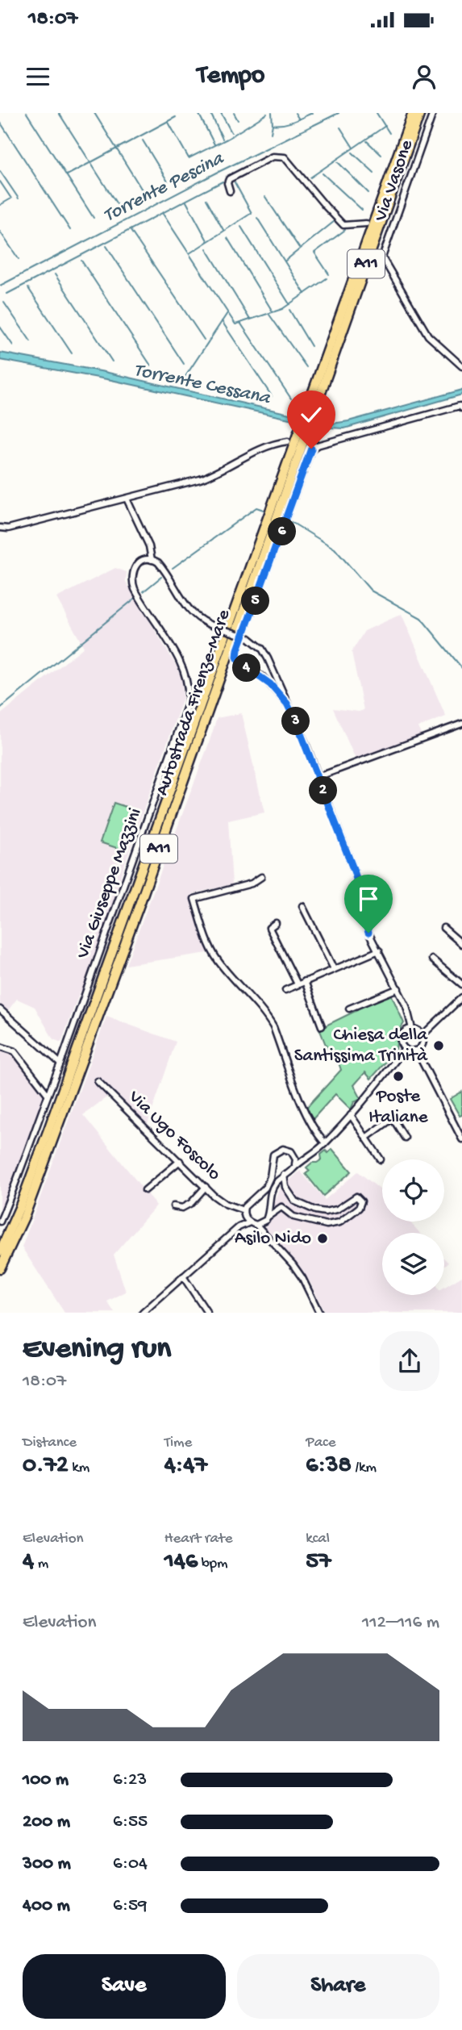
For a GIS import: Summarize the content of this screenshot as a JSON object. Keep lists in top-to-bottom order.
{
  "streets": {
    "highway": ["A11", "Autostrada Firenze-Mare"],
    "street": ["Via Vasone", "Via Giuseppe Mazzini", "Via Ugo Foscolo"]
  },
  "water": ["Torrente Pescina", "Torrente Cessana"],
  "places": ["Chiesa della Santissima Trinità", "Poste Italiane", "Asilo Nido"],
  "page": {
    "status": "18:07",
    "header": "Tempo",
    "pins": [
      "6",
      "5",
      "4",
      "3",
      "2"
    ],
    "heading": ["Evening run", "18:07"],
    "stats": [
      ["Distance", "0.72 km"],
      ["Time", "4:47"],
      ["Pace", "6:38 /km"],
      ["Elevation", "4 m"],
      ["Heart rate", "146 bpm"],
      ["kcal", "57"]
    ],
    "chart": ["Elevation", "112–116 m"],
    "list": [
      {
        "name": "100 m",
        "note": "6:23"
      },
      {
        "name": "200 m",
        "note": "6:55"
      },
      {
        "name": "300 m",
        "note": "6:04"
      },
      {
        "name": "400 m",
        "note": "6:59"
      }
    ],
    "buttons": ["Save", "Share"]
  }
}
